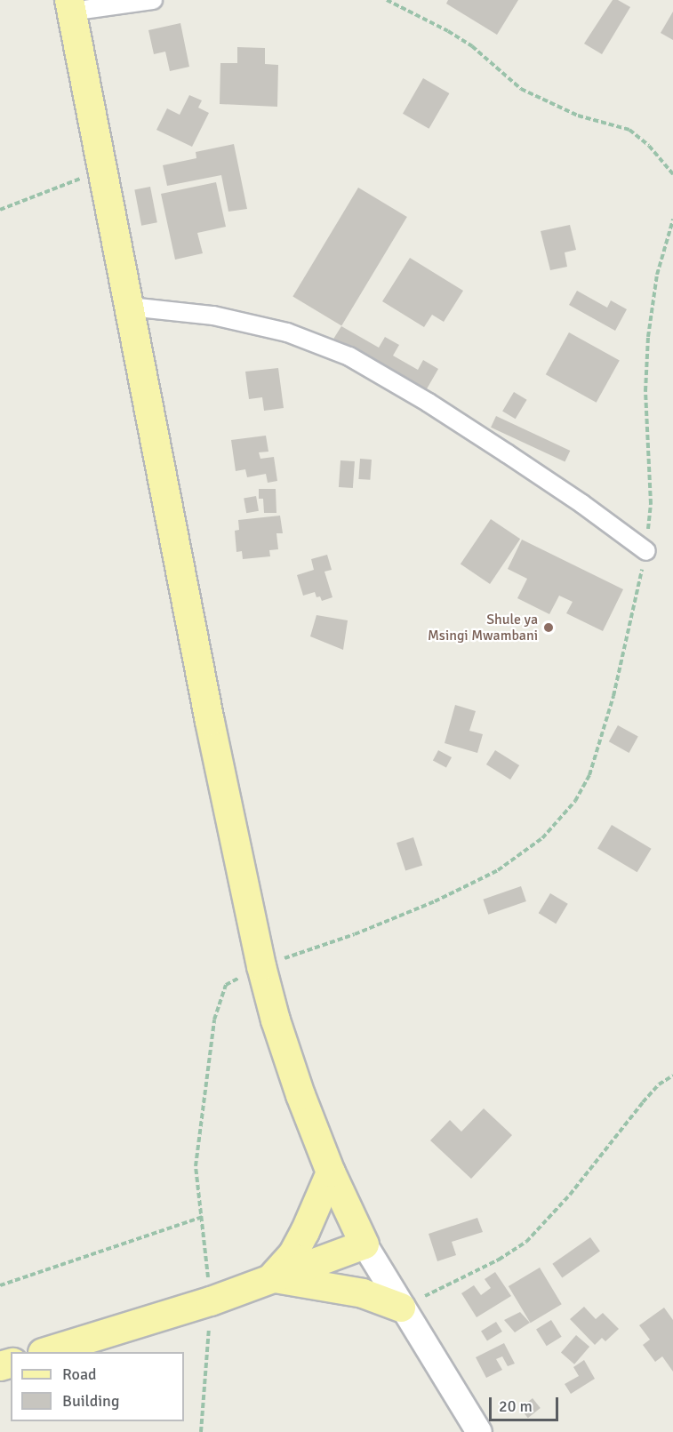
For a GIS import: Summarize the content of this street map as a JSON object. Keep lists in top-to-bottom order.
{
  "places": ["Shule ya Msingi Mwambani"],
  "legend": ["Road", "Building"],
  "scale_bar": "20 m"
}
